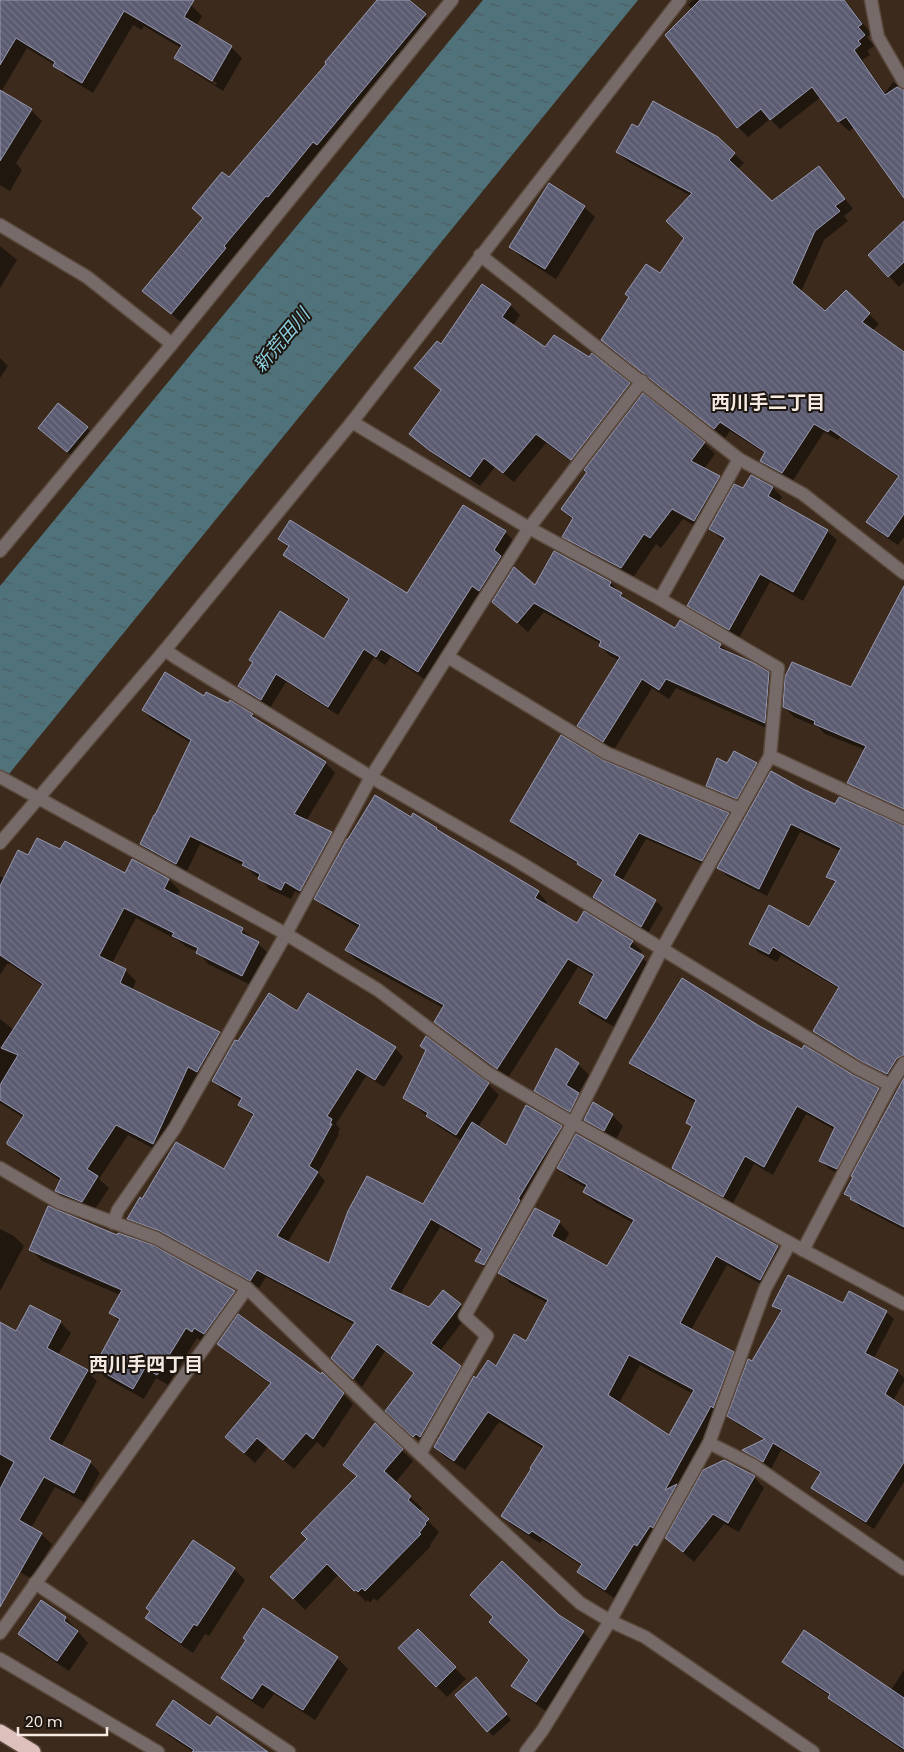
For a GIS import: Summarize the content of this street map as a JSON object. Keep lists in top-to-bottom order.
{
  "districts": ["西川手二丁目", "西川手四丁目"],
  "water": ["新荒田川"],
  "scale_bar": "20 m"
}
